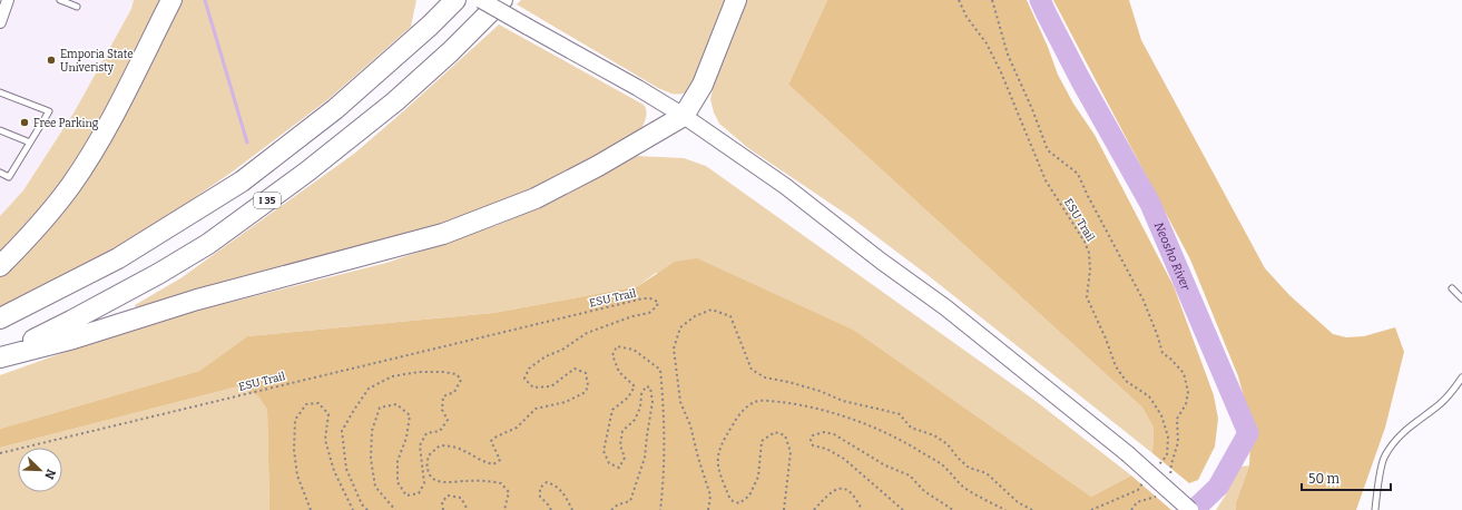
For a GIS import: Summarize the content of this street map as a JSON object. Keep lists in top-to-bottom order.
{
  "streets": {
    "highway": ["I 35"],
    "path": ["ESU Trail"]
  },
  "water": ["Neosho River"],
  "places": ["Emporia State Univeristy", "Free Parking"],
  "scale_bar": "50 m",
  "north": "bottom right"
}
